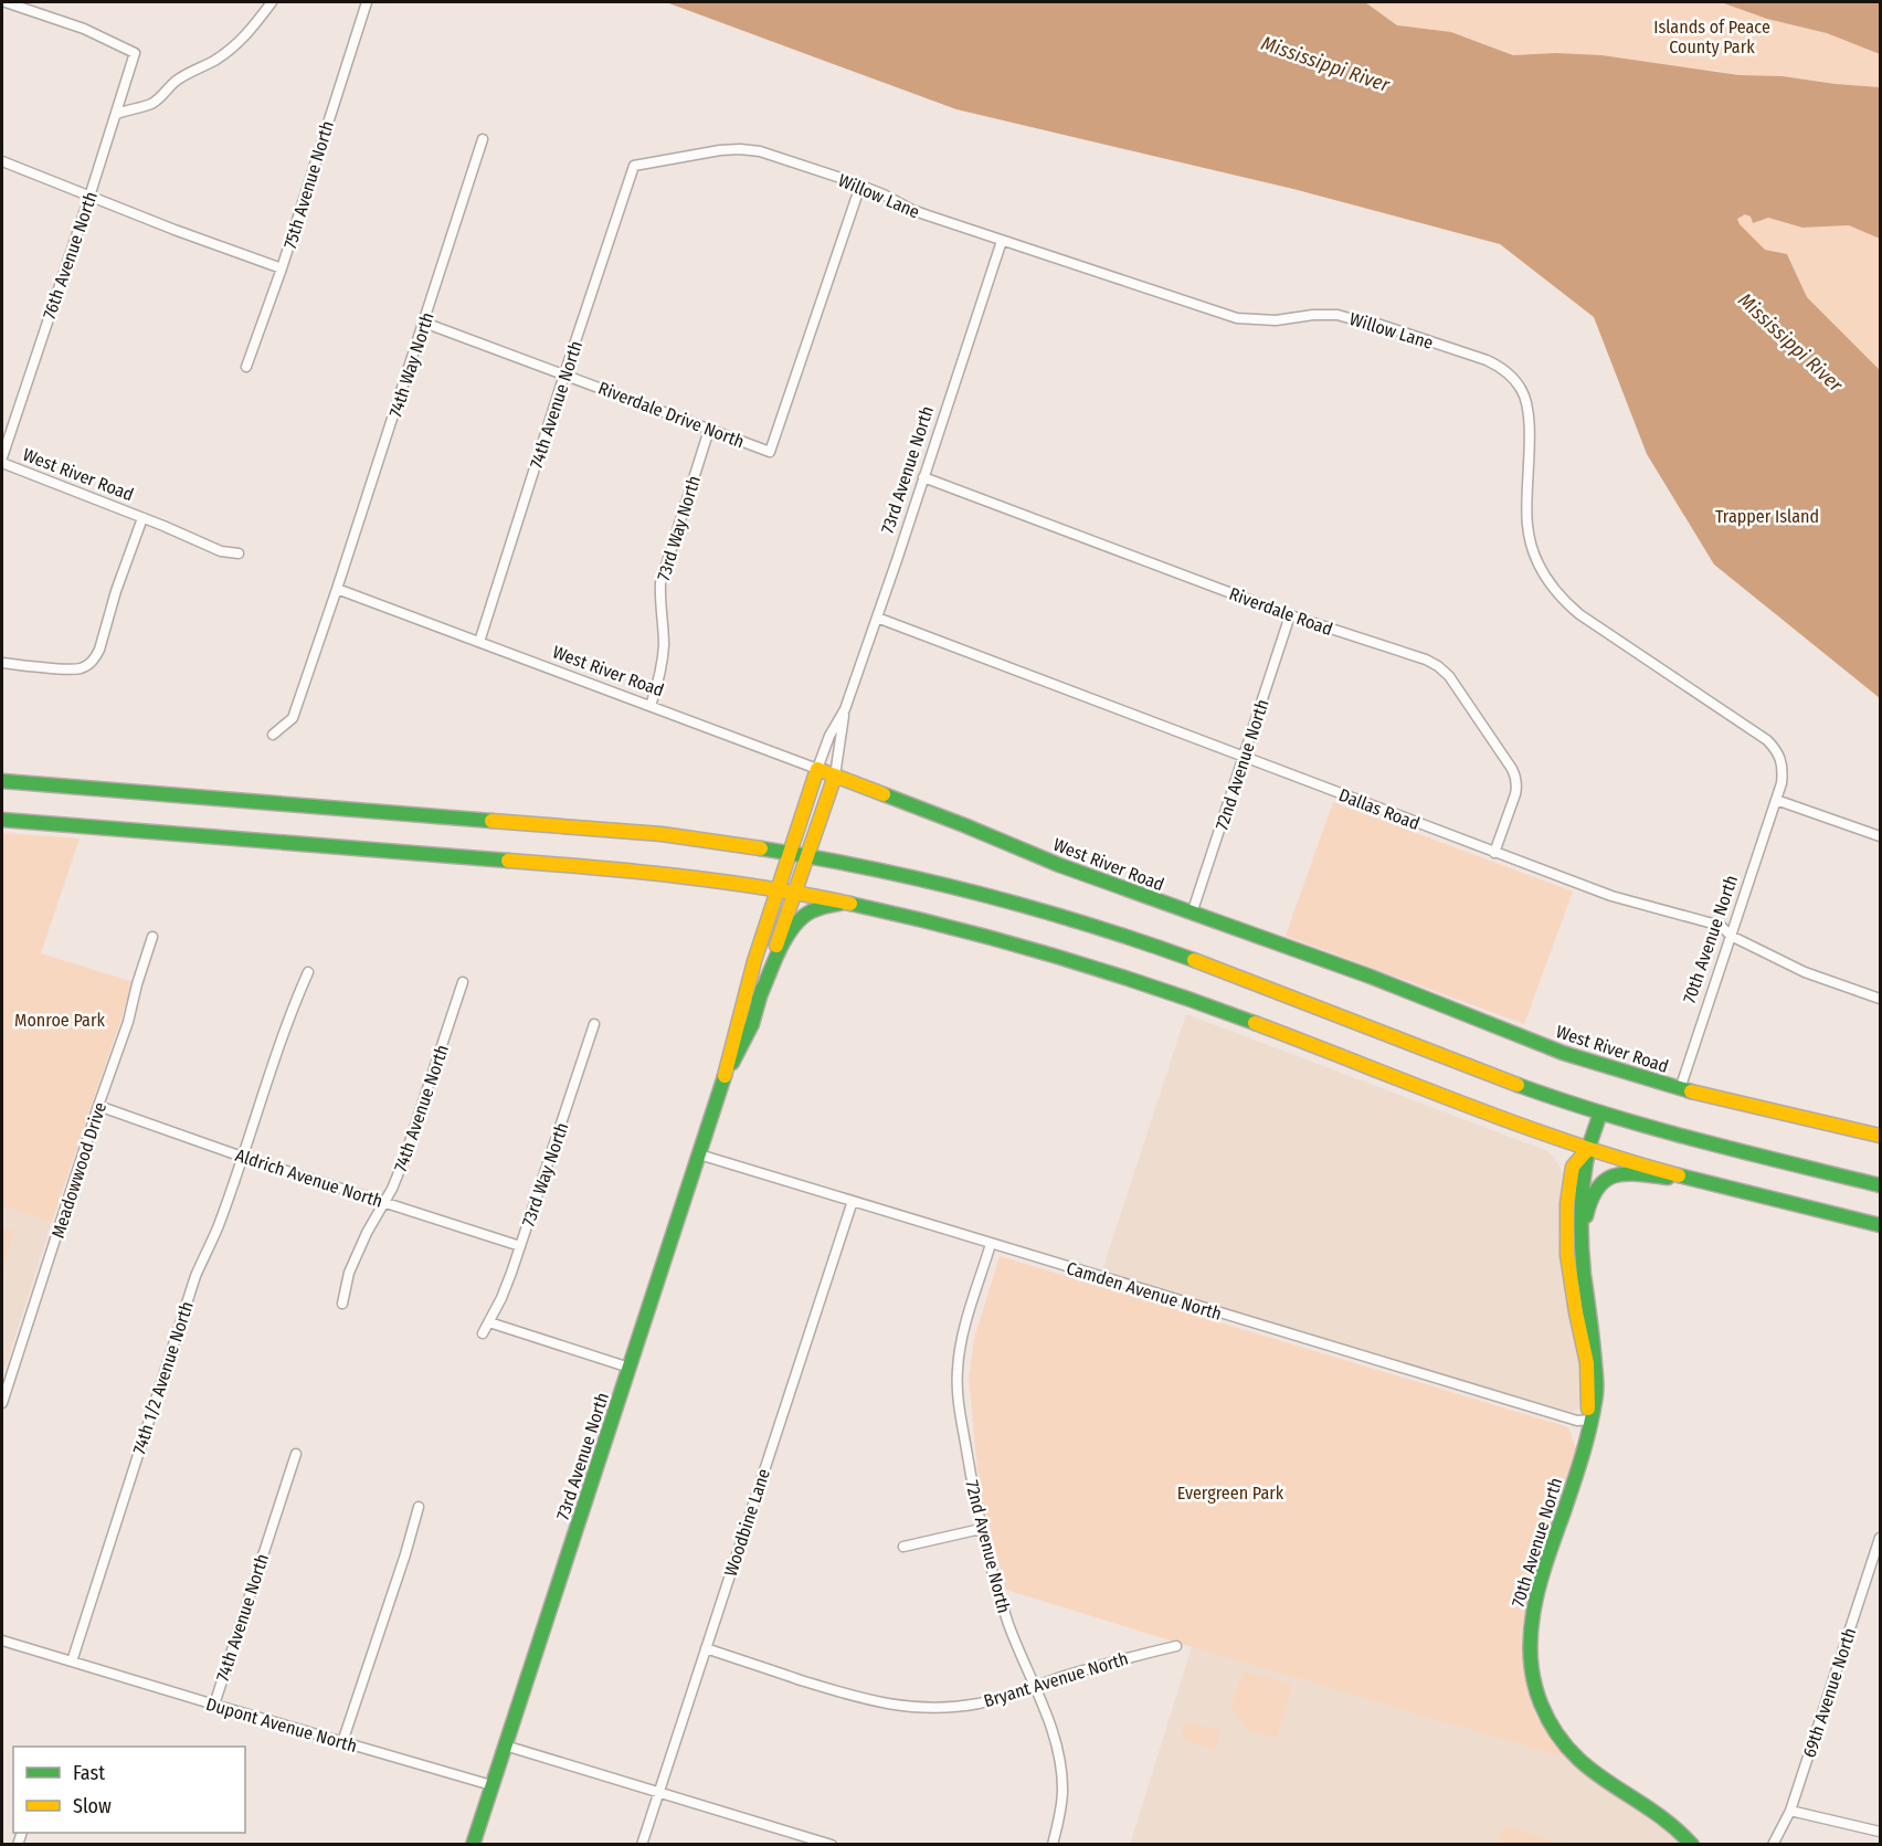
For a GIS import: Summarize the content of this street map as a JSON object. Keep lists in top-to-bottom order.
{
  "streets": {
    "main road": ["73rd Avenue North", "West River Road", "70th Avenue North"],
    "street": [
      "75th Avenue North",
      "Willow Lane",
      "76th Avenue North",
      "74th Way North",
      "74th Avenue North",
      "Riverdale Drive North",
      "73rd Way North",
      "Riverdale Road",
      "72nd Avenue North",
      "Dallas Road",
      "Meadowwood Drive",
      "Aldrich Avenue North",
      "Camden Avenue North",
      "74th 1/2 Avenue North",
      "Woodbine Lane",
      "Bryant Avenue North",
      "69th Avenue North",
      "Dupont Avenue North"
    ]
  },
  "crossings": [
    ["Willow Lane", "74th Avenue North"],
    ["Willow Lane", "Riverdale Drive North"],
    ["Willow Lane", "73rd Avenue North"],
    ["Willow Lane", "70th Avenue North"],
    ["74th Way North", "Riverdale Drive North"],
    ["74th Way North", "West River Road"],
    ["74th Avenue North", "Riverdale Drive North"],
    ["74th Avenue North", "West River Road"],
    ["74th Avenue North", "Aldrich Avenue North"],
    ["74th Avenue North", "Dupont Avenue North"],
    ["Riverdale Drive North", "73rd Way North"],
    ["73rd Avenue North", "West River Road"],
    ["73rd Avenue North", "Riverdale Road"],
    ["73rd Avenue North", "Dallas Road"],
    ["73rd Avenue North", "Camden Avenue North"],
    ["73rd Avenue North", "Dupont Avenue North"],
    ["West River Road", "73rd Way North"],
    ["West River Road", "72nd Avenue North"],
    ["West River Road", "70th Avenue North"],
    ["73rd Way North", "Aldrich Avenue North"],
    ["Riverdale Road", "72nd Avenue North"],
    ["Riverdale Road", "Dallas Road"],
    ["72nd Avenue North", "Dallas Road"],
    ["72nd Avenue North", "Camden Avenue North"],
    ["72nd Avenue North", "Bryant Avenue North"],
    ["Dallas Road", "70th Avenue North"],
    ["70th Avenue North", "Camden Avenue North"],
    ["Meadowwood Drive", "Aldrich Avenue North"],
    ["Aldrich Avenue North", "74th 1/2 Avenue North"],
    ["Camden Avenue North", "Woodbine Lane"],
    ["74th 1/2 Avenue North", "Dupont Avenue North"],
    ["Woodbine Lane", "Bryant Avenue North"]
  ],
  "water": ["Mississippi River"],
  "parks": [
    "Islands of Peace County Park",
    "Trapper Island",
    "Monroe Park",
    "Evergreen Park"
  ],
  "legend": ["Fast", "Slow"]
}
